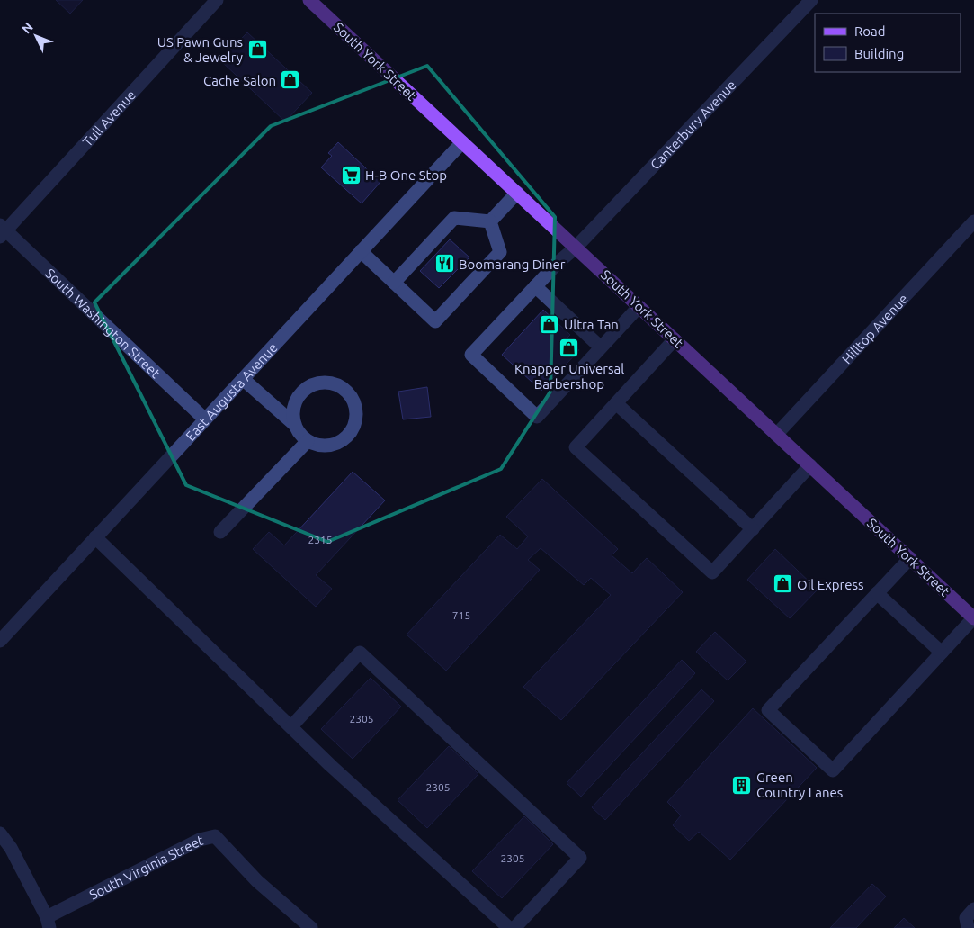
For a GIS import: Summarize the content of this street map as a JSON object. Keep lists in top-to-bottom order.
{
  "streets": {
    "main road": ["South York Street"],
    "street": [
      "Tull Avenue",
      "Canterbury Avenue",
      "South Washington Street",
      "Hilltop Avenue",
      "East Augusta Avenue",
      "South Virginia Street"
    ]
  },
  "crossings": [
    ["South York Street", "Canterbury Avenue"],
    ["South York Street", "Hilltop Avenue"],
    ["South York Street", "East Augusta Avenue"],
    ["Tull Avenue", "South Washington Street"],
    ["South Washington Street", "East Augusta Avenue"]
  ],
  "places": {
    "shop": [
      "US Pawn Guns & Jewelry",
      "Cache Salon",
      "Ultra Tan",
      "Knapper Universal Barbershop",
      "Oil Express"
    ],
    "supermarket": ["H-B One Stop"],
    "restaurant": ["Boomarang Diner"],
    "building": ["Green Country Lanes"]
  },
  "house_numbers": [
    "2315",
    "715",
    "2305",
    "2305",
    "2305"
  ],
  "legend": ["Road", "Building"],
  "north": "top left"
}
